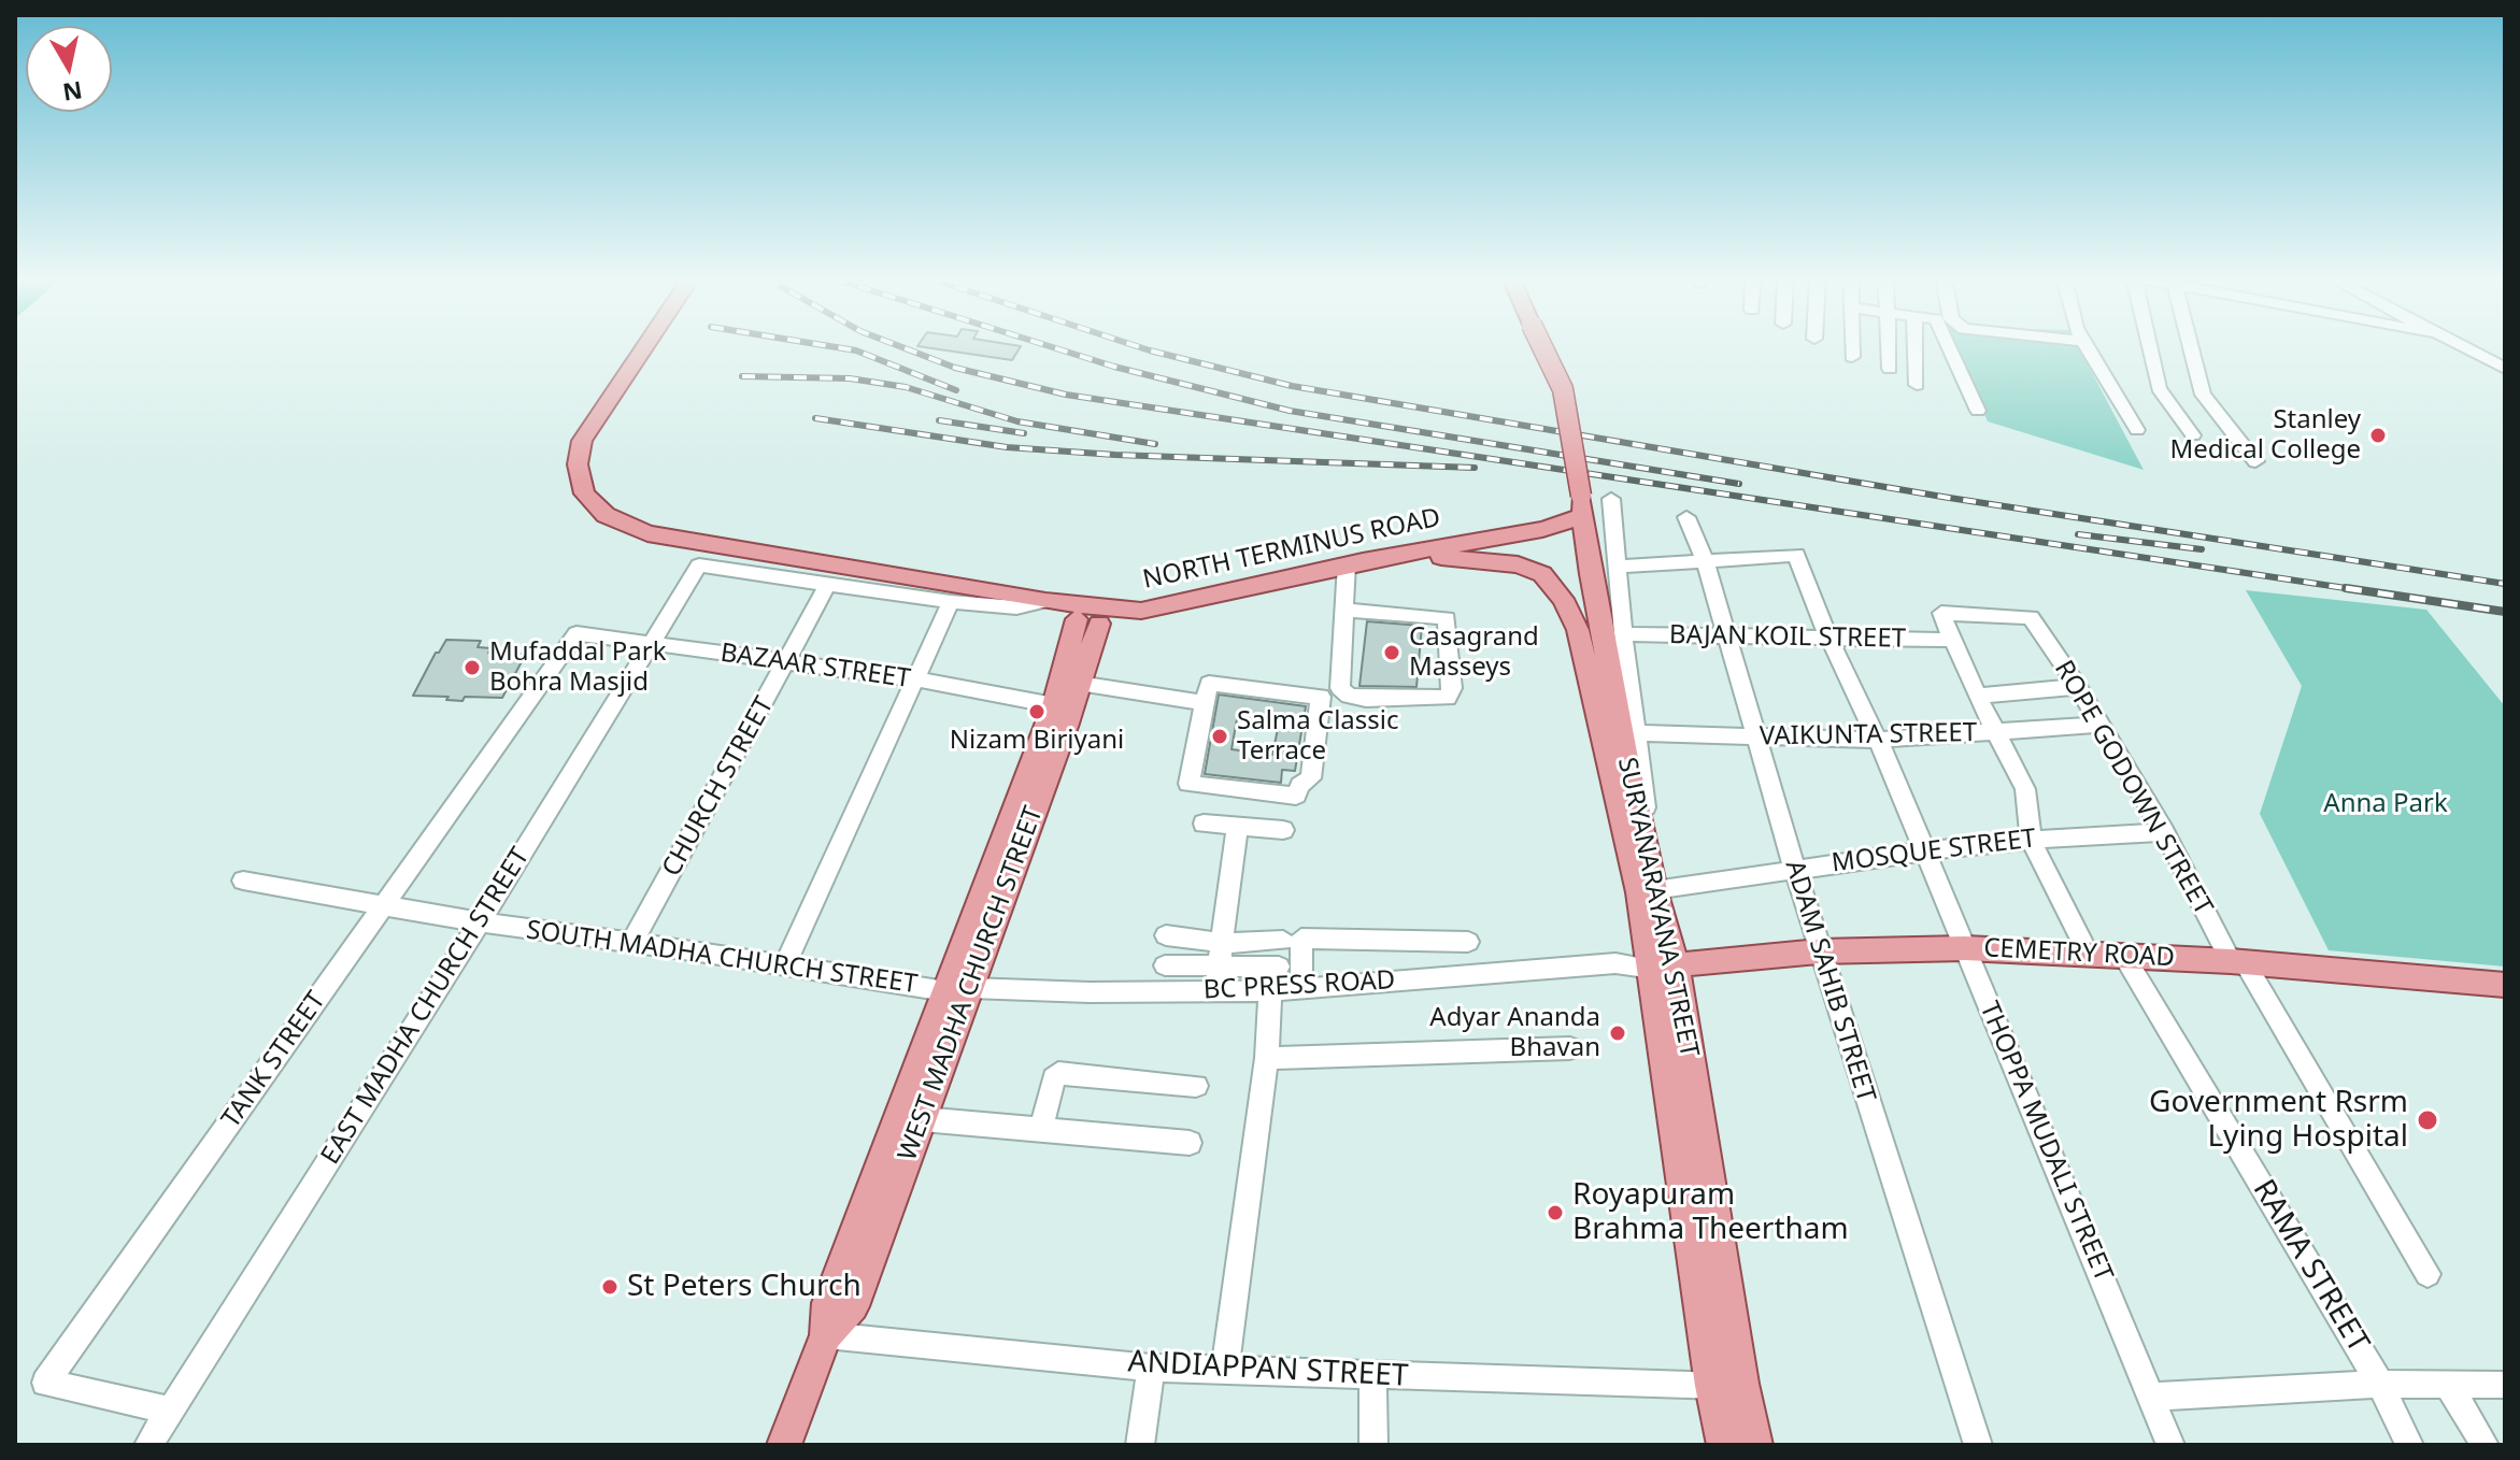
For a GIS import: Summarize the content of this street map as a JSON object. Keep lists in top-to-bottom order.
{
  "streets": {
    "main road": [
      "NORTH TERMINUS ROAD",
      "SURYANARAYANA STREET",
      "CEMETRY ROAD",
      "WEST MADHA CHURCH STREET"
    ],
    "street": [
      "BAJAN KOIL STREET",
      "BAZAAR STREET",
      "VAIKUNTA STREET",
      "CHURCH STREET",
      "ROPE GODOWN STREET",
      "MOSQUE STREET",
      "SOUTH MADHA CHURCH STREET",
      "ADAM SAHIB STREET",
      "BC PRESS ROAD",
      "EAST MADHA CHURCH STREET",
      "TANK STREET",
      "THOPPA MUDALI STREET",
      "RAMA STREET",
      "ANDIAPPAN STREET"
    ]
  },
  "crossings": [
    ["NORTH TERMINUS ROAD", "SURYANARAYANA STREET"],
    ["BAJAN KOIL STREET", "ROPE GODOWN STREET"],
    ["BAJAN KOIL STREET", "ADAM SAHIB STREET"],
    ["BAJAN KOIL STREET", "THOPPA MUDALI STREET"],
    ["BAZAAR STREET", "CHURCH STREET"],
    ["BAZAAR STREET", "WEST MADHA CHURCH STREET"],
    ["BAZAAR STREET", "EAST MADHA CHURCH STREET"],
    ["BAZAAR STREET", "TANK STREET"],
    ["VAIKUNTA STREET", "ROPE GODOWN STREET"],
    ["VAIKUNTA STREET", "ADAM SAHIB STREET"],
    ["VAIKUNTA STREET", "THOPPA MUDALI STREET"],
    ["CHURCH STREET", "SOUTH MADHA CHURCH STREET"],
    ["CHURCH STREET", "EAST MADHA CHURCH STREET"],
    ["ROPE GODOWN STREET", "MOSQUE STREET"],
    ["ROPE GODOWN STREET", "CEMETRY ROAD"],
    ["MOSQUE STREET", "SURYANARAYANA STREET"],
    ["MOSQUE STREET", "ADAM SAHIB STREET"],
    ["MOSQUE STREET", "THOPPA MUDALI STREET"],
    ["SURYANARAYANA STREET", "CEMETRY ROAD"],
    ["SURYANARAYANA STREET", "BC PRESS ROAD"],
    ["SURYANARAYANA STREET", "ANDIAPPAN STREET"],
    ["CEMETRY ROAD", "ADAM SAHIB STREET"],
    ["CEMETRY ROAD", "BC PRESS ROAD"],
    ["CEMETRY ROAD", "THOPPA MUDALI STREET"],
    ["CEMETRY ROAD", "RAMA STREET"],
    ["SOUTH MADHA CHURCH STREET", "WEST MADHA CHURCH STREET"],
    ["SOUTH MADHA CHURCH STREET", "BC PRESS ROAD"],
    ["SOUTH MADHA CHURCH STREET", "EAST MADHA CHURCH STREET"],
    ["SOUTH MADHA CHURCH STREET", "TANK STREET"],
    ["ADAM SAHIB STREET", "THOPPA MUDALI STREET"],
    ["WEST MADHA CHURCH STREET", "BC PRESS ROAD"],
    ["WEST MADHA CHURCH STREET", "ANDIAPPAN STREET"],
    ["EAST MADHA CHURCH STREET", "TANK STREET"]
  ],
  "parks": ["Anna Park"],
  "places": [
    "Stanley Medical College",
    "Casagrand Masseys",
    "Mufaddal Park Bohra Masjid",
    "Nizam Biriyani",
    "Salma Classic Terrace",
    "Adyar Ananda Bhavan",
    "Government Rsrm Lying Hospital",
    "Royapuram Brahma Theertham",
    "St Peters Church"
  ],
  "north": "bottom"
}
